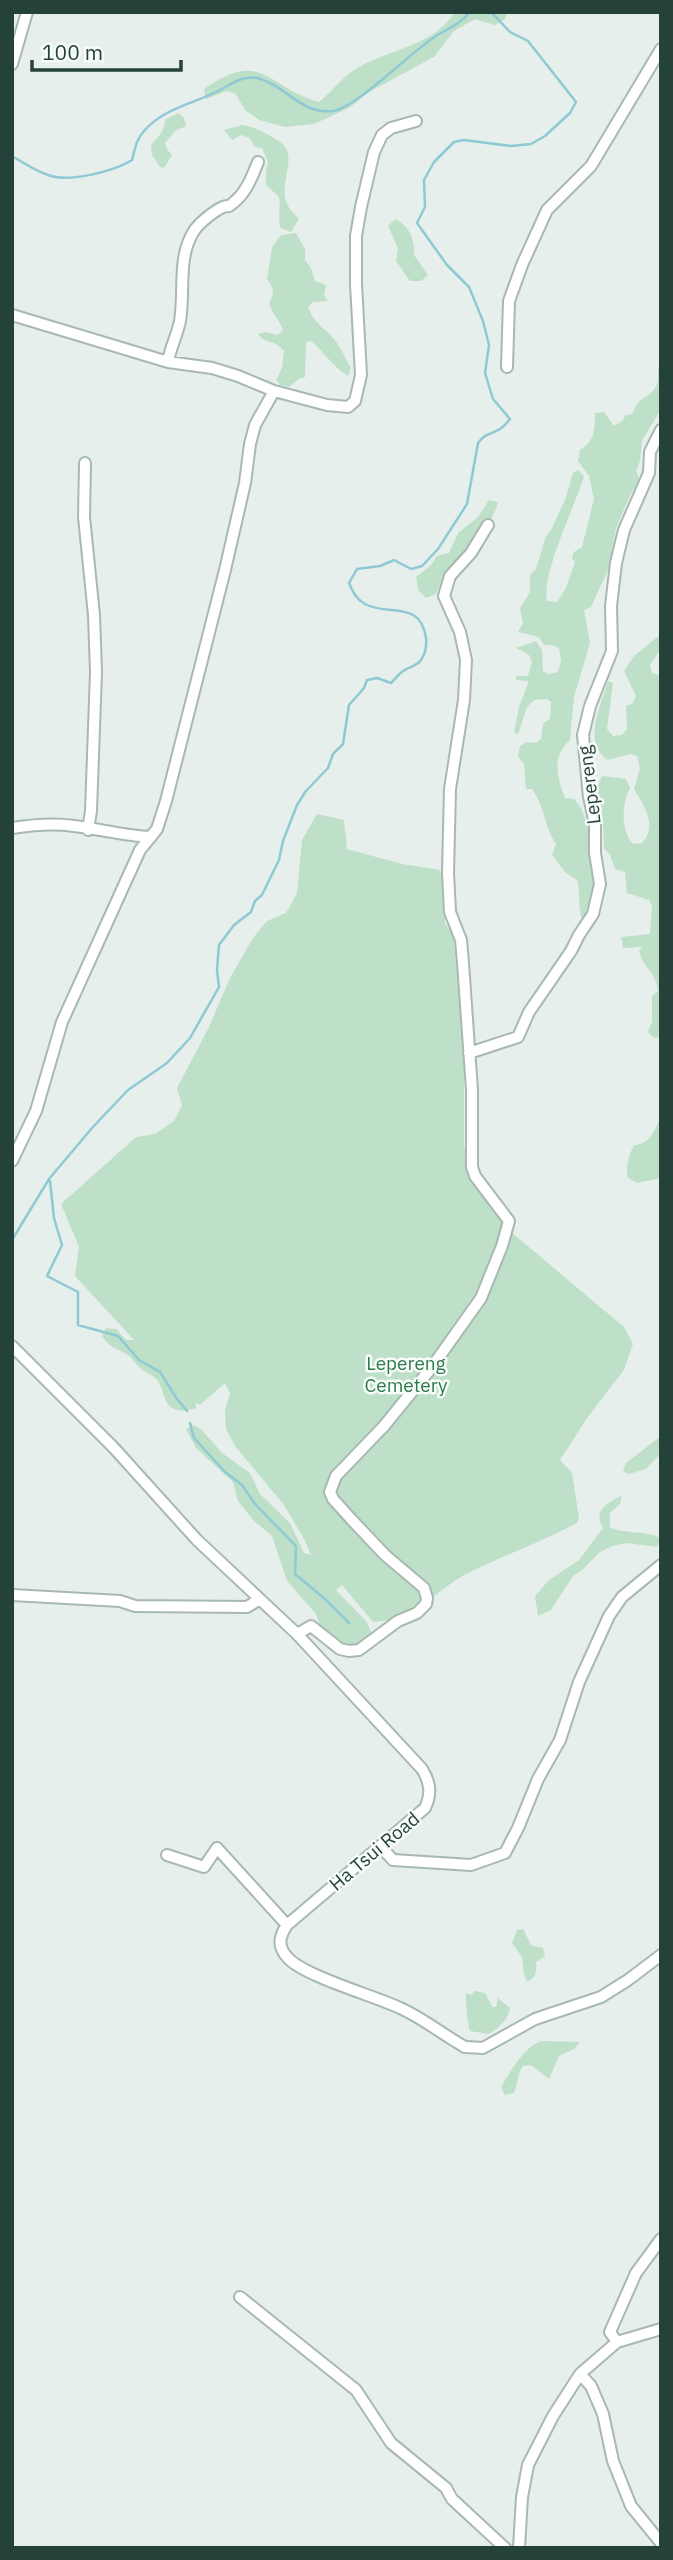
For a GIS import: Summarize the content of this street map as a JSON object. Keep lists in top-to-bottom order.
{
  "streets": {
    "street": ["Lepereng", "Ha Tsui Road"]
  },
  "parks": ["Lepereng Cemetery"],
  "scale_bar": "100 m"
}
